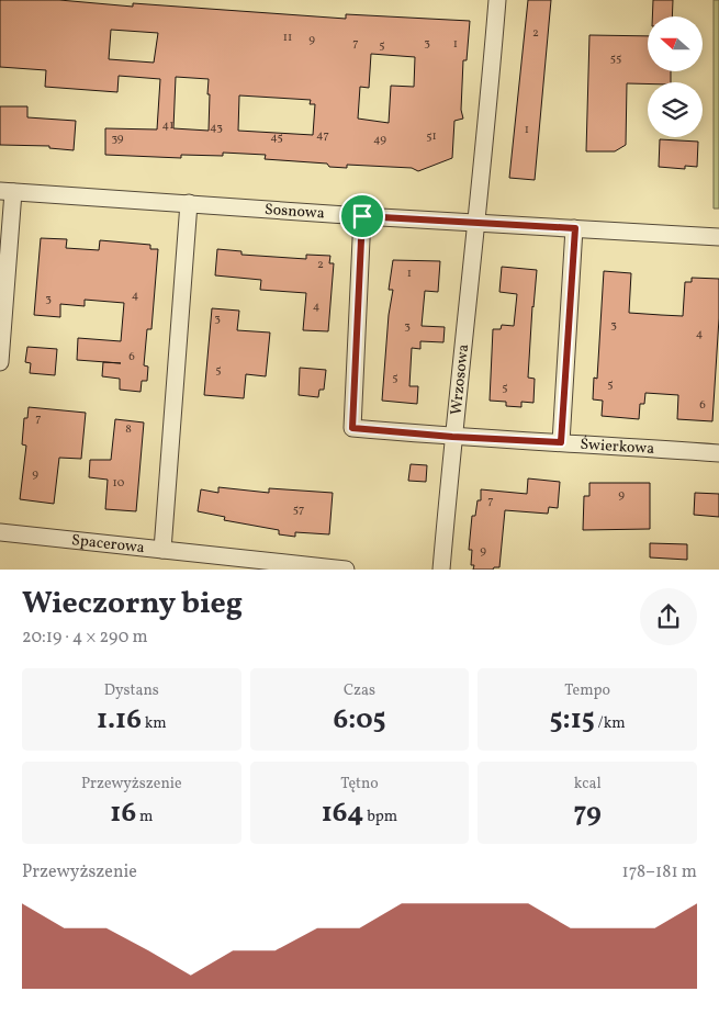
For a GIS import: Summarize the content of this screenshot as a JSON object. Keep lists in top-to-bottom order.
{
  "streets": {
    "street": [
      "Sosnowa",
      "Wrzosowa",
      "Świerkowa",
      "Spacerowa"
    ]
  },
  "crossings": [
    ["Sosnowa", "Wrzosowa"],
    ["Sosnowa", "Świerkowa"],
    ["Wrzosowa", "Świerkowa"]
  ],
  "house_numbers": [
    "2",
    "11",
    "9",
    "7",
    "3",
    "1",
    "5",
    "55",
    "41",
    "43",
    "1",
    "47",
    "51",
    "45",
    "39",
    "49",
    "2",
    "1",
    "4",
    "3",
    "4",
    "3",
    "3",
    "3",
    "4",
    "6",
    "5",
    "5",
    "5",
    "5",
    "6",
    "7",
    "8",
    "9",
    "10",
    "9",
    "7",
    "57",
    "9"
  ],
  "north": "left",
  "page": {
    "heading": ["Wieczorny bieg", "20:19 · 4 × 290 m"],
    "stats": [
      ["Dystans", "1.16 km"],
      ["Czas", "6:05"],
      ["Tempo", "5:15 /km"],
      ["Przewyższenie", "16 m"],
      ["Tętno", "164 bpm"],
      ["kcal", "79"]
    ],
    "chart": ["Przewyższenie", "178–181 m"]
  }
}
